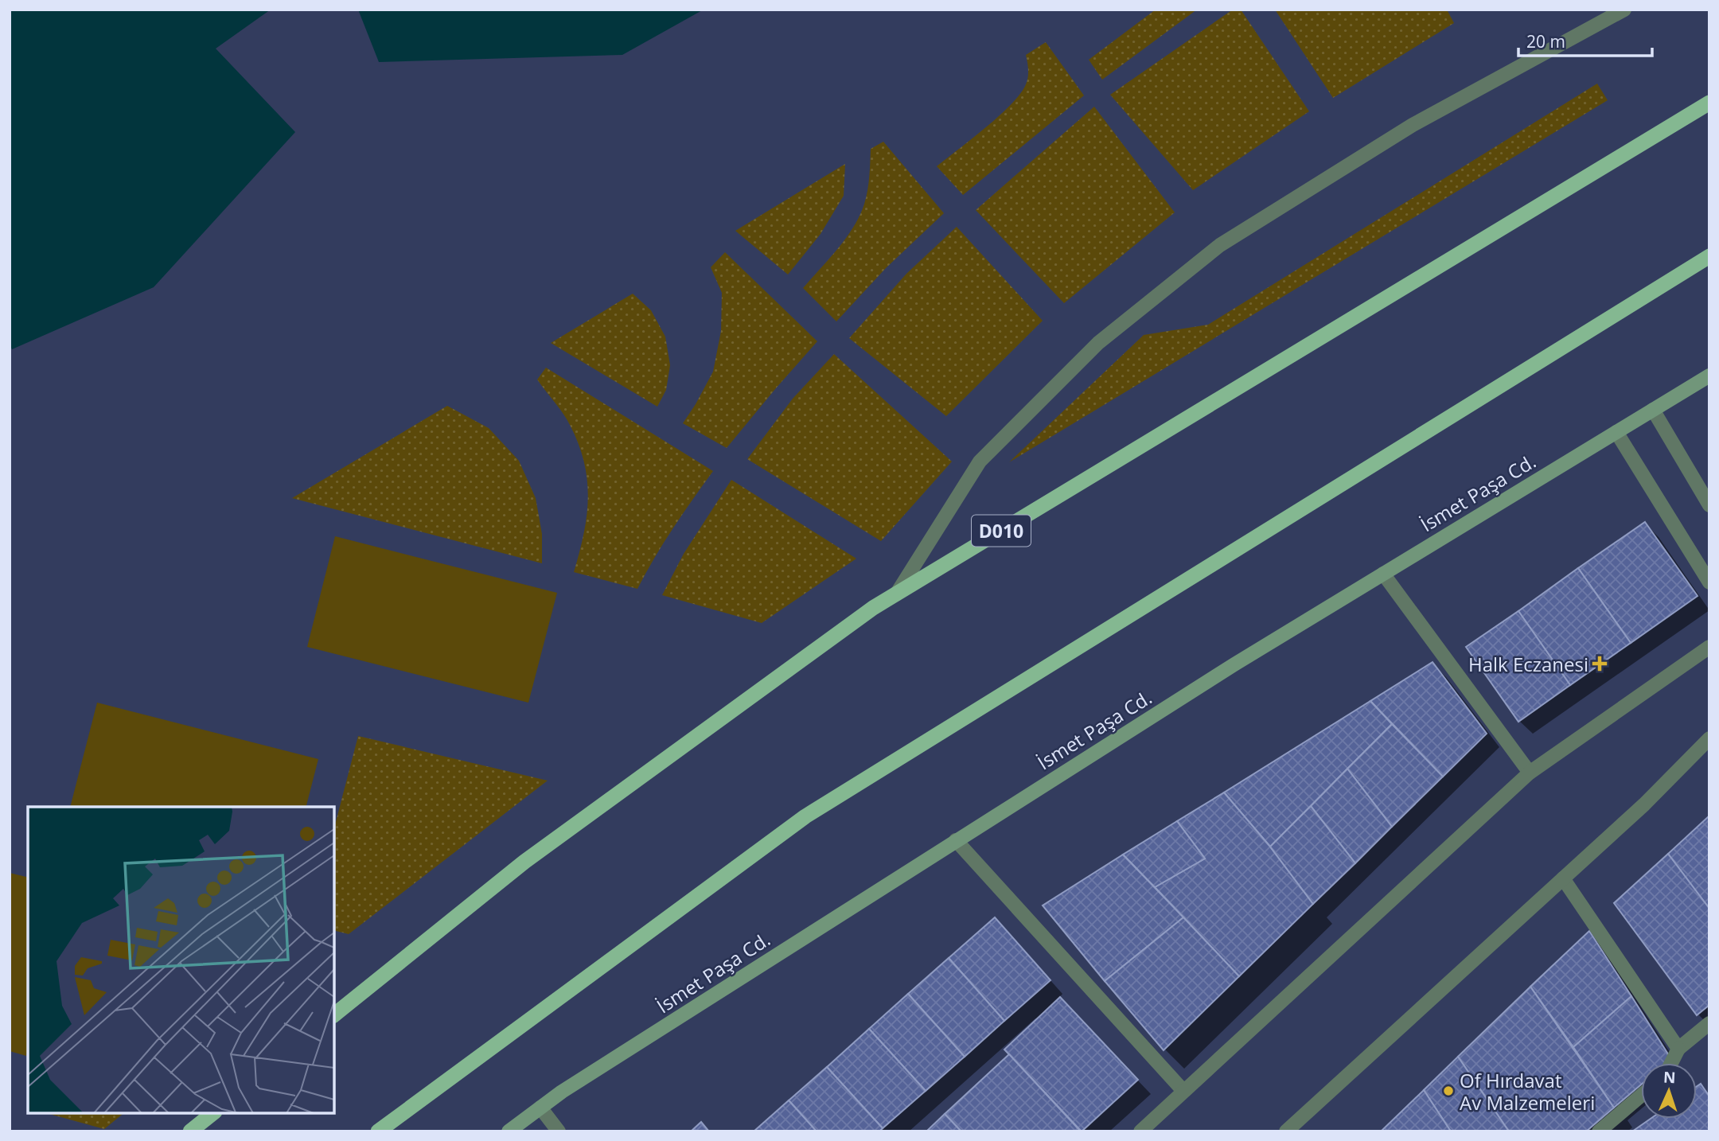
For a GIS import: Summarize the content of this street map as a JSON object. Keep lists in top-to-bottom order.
{
  "streets": {
    "highway": ["D010"],
    "main road": ["İsmet Paşa Cd."]
  },
  "places": {
    "health": ["Halk Eczanesi"],
    "other": ["Of Hırdavat Av Malzemeleri"]
  },
  "scale_bar": "20 m",
  "north": "top"
}
